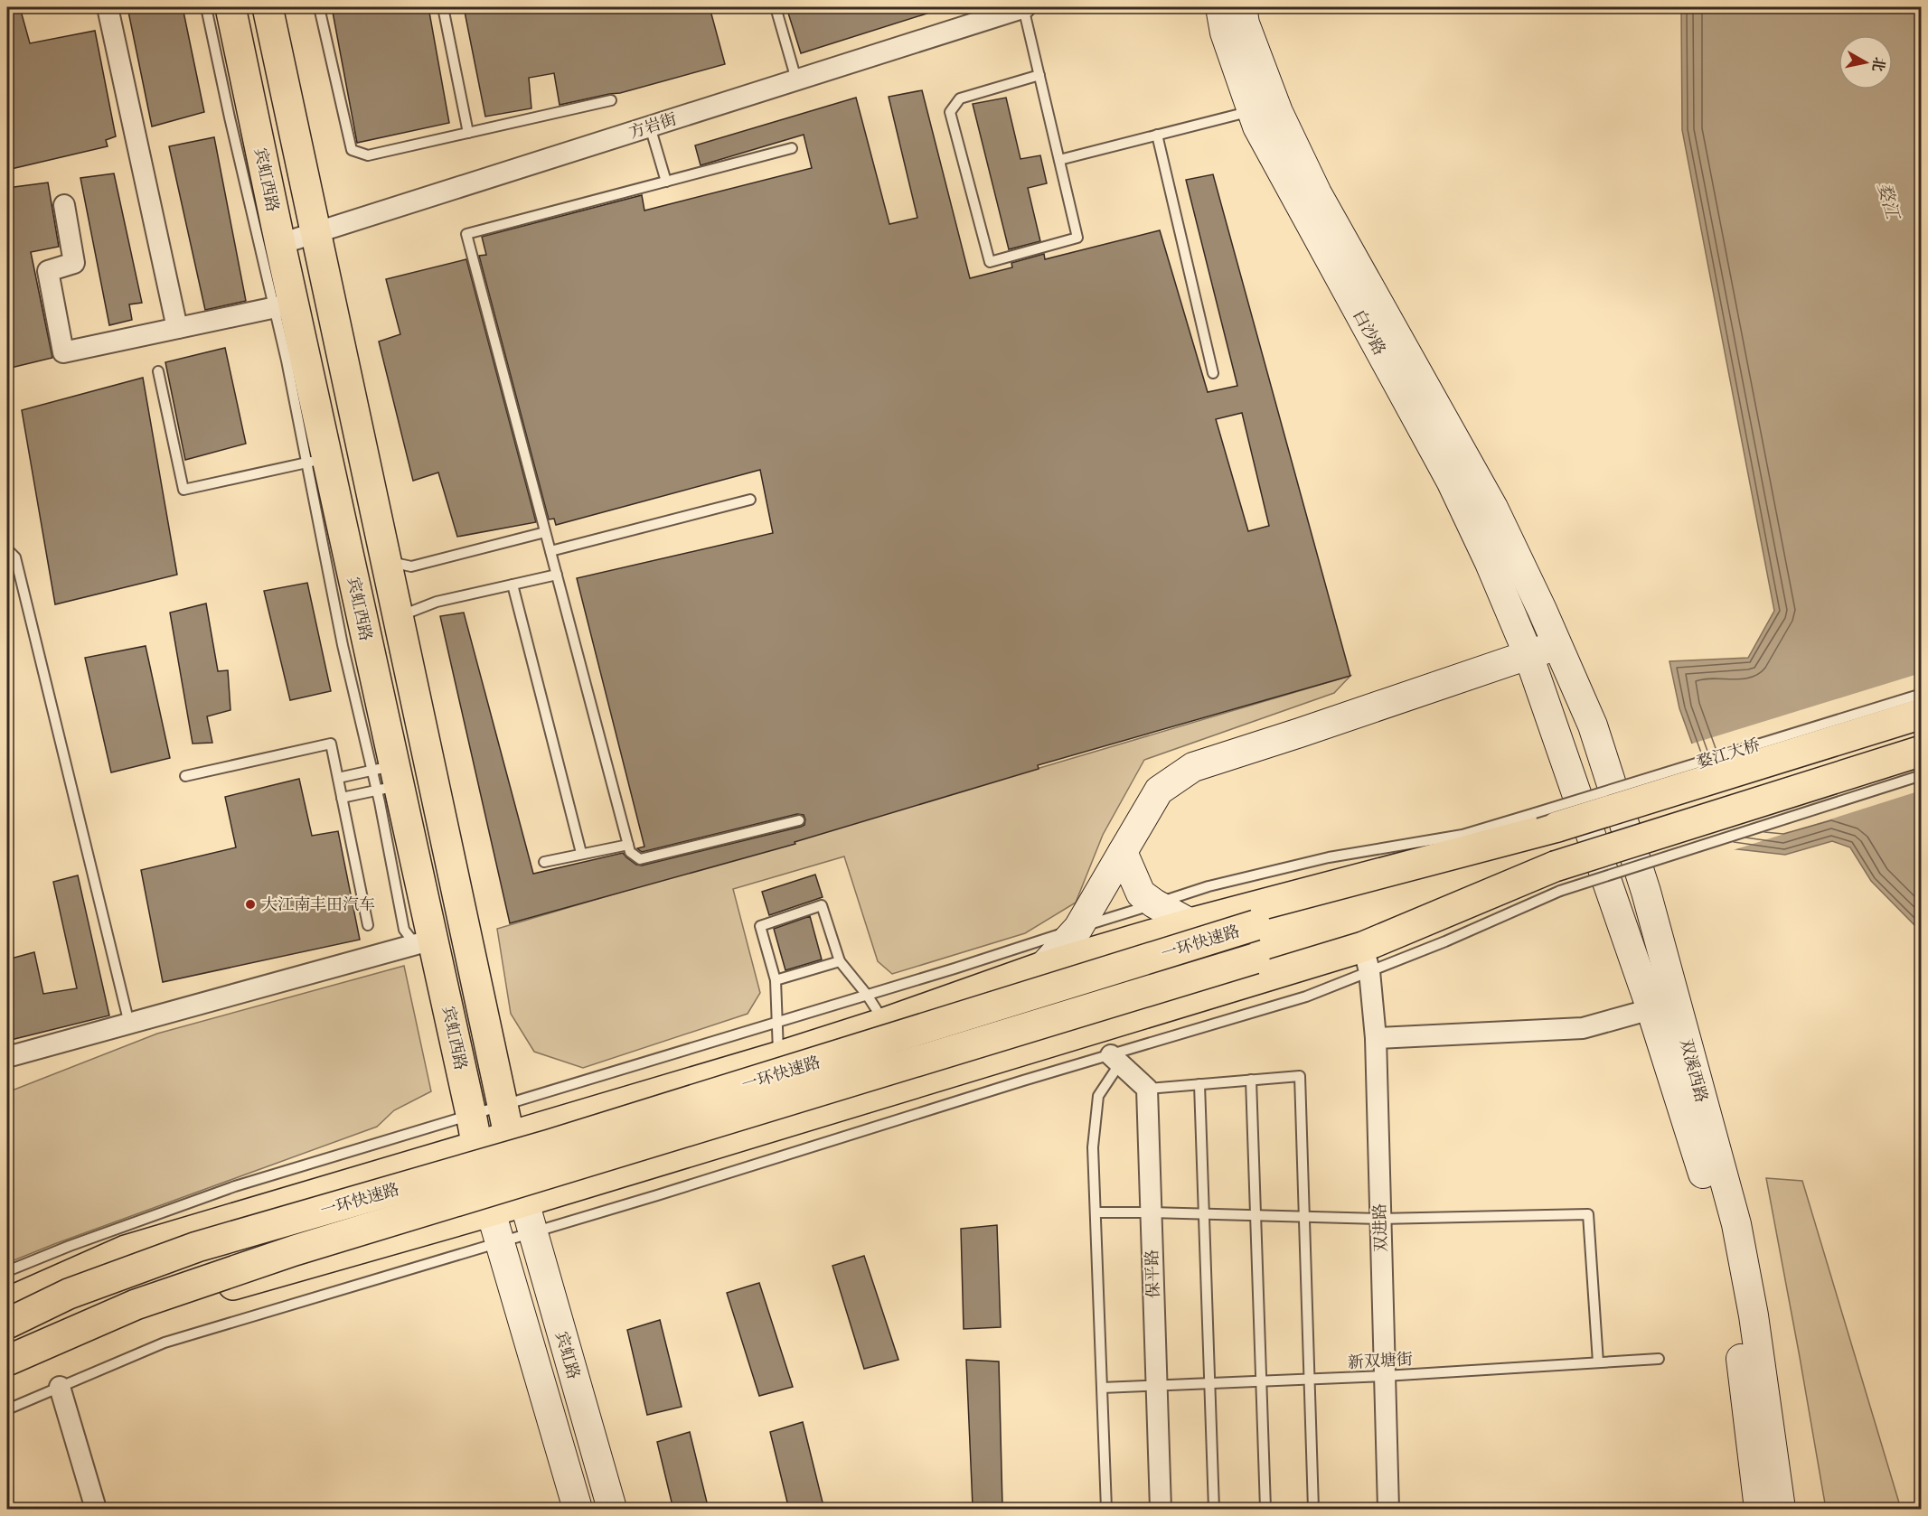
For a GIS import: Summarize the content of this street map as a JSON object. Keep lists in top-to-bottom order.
{
  "streets": {
    "main road": [
      "宾虹西路",
      "白沙路",
      "婺江大桥",
      "一环快速路",
      "双溪西路",
      "宾虹路"
    ],
    "street": ["方岩街", "双进路", "保平路"],
    "lane": ["新双塘街"]
  },
  "crossings": [
    ["方岩街", "宾虹西路"],
    ["宾虹西路", "宾虹路"],
    ["白沙路", "双溪西路"],
    ["婺江大桥", "一环快速路"],
    ["双进路", "新双塘街"],
    ["保平路", "新双塘街"]
  ],
  "water": ["婺江"],
  "places": ["大江南丰田汽车"],
  "north": "right"
}
